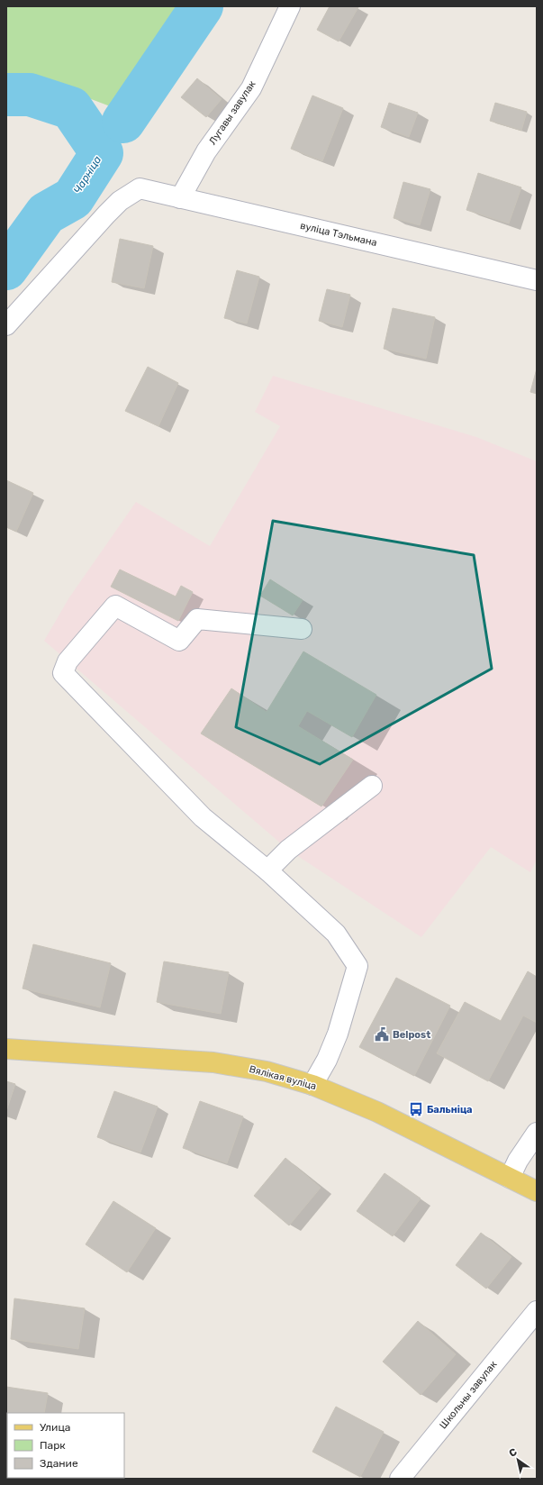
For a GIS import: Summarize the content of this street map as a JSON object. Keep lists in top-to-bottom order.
{
  "streets": {
    "main road": ["Вялікая вуліца"],
    "street": ["Лугавы завулак", "вуліца Тэльмана", "Школьны завулак"]
  },
  "crossings": [
    ["Лугавы завулак", "вуліца Тэльмана"]
  ],
  "water": ["Чарніца"],
  "places": {
    "public building": ["Belpost"],
    "bus stop": ["Бальніца"]
  },
  "legend": ["Улица", "Парк", "Здание"],
  "north": "top left"
}
